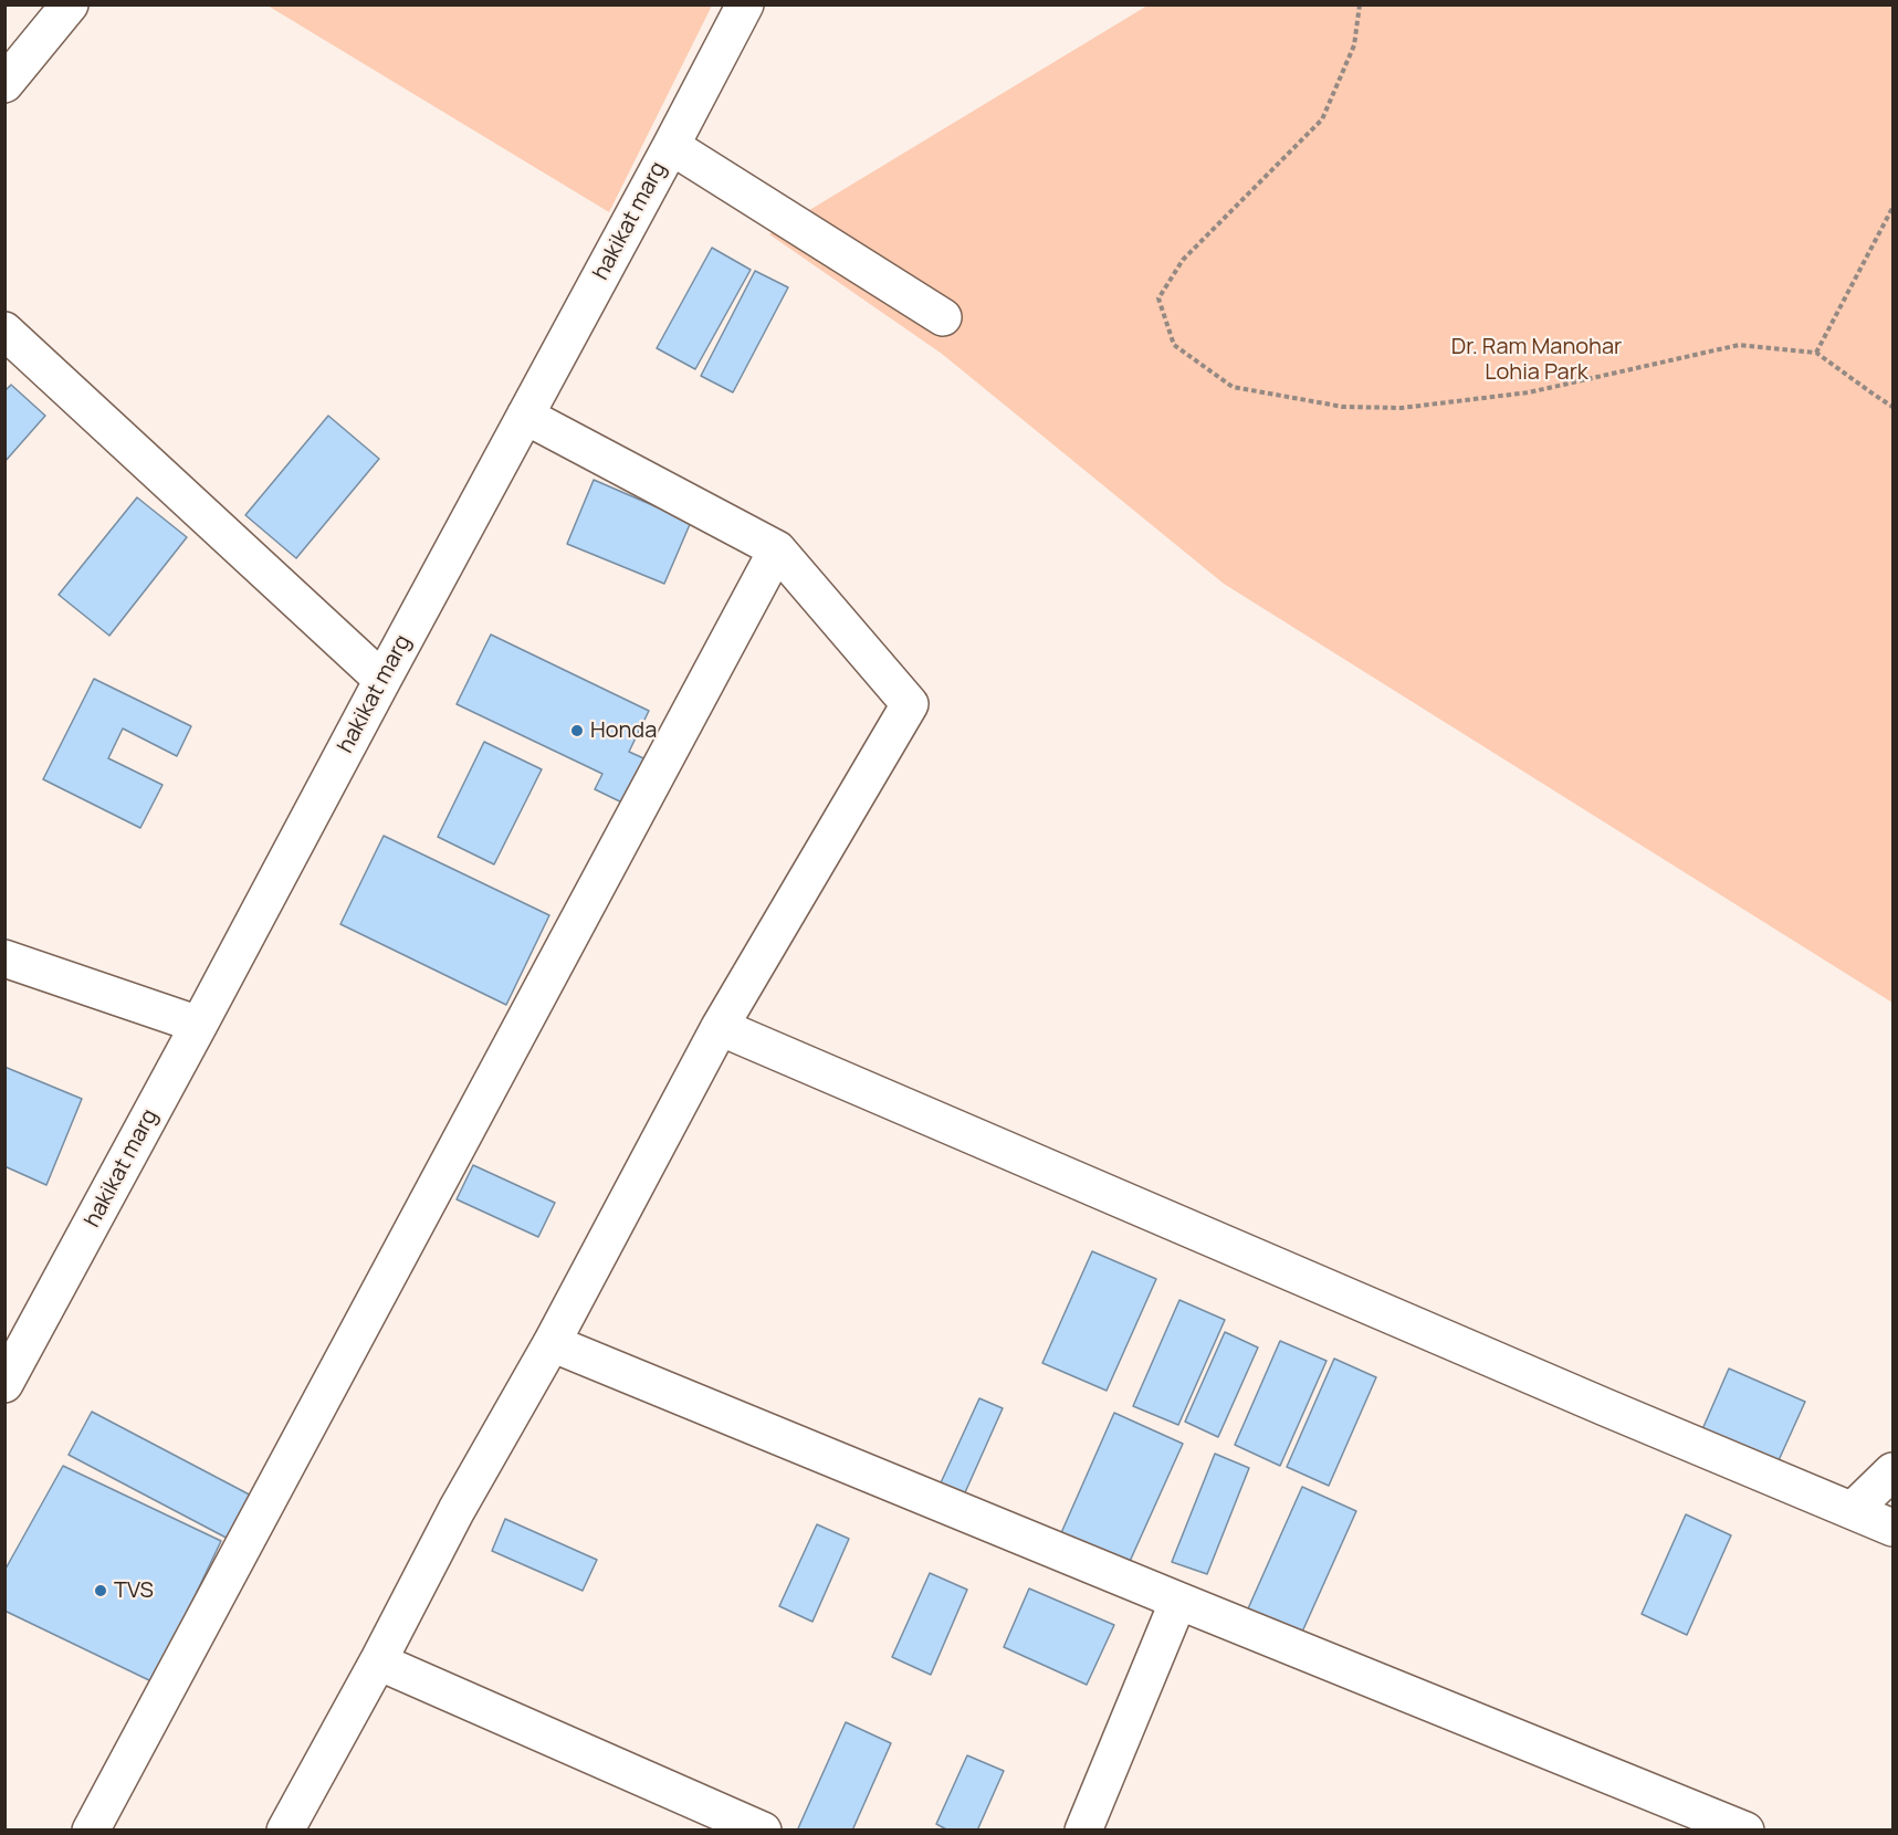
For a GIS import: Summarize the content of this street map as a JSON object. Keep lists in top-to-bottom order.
{
  "streets": {
    "street": ["hakikat marg"]
  },
  "parks": ["Dr. Ram Manohar Lohia Park"],
  "places": ["Honda", "TVS"]
}
